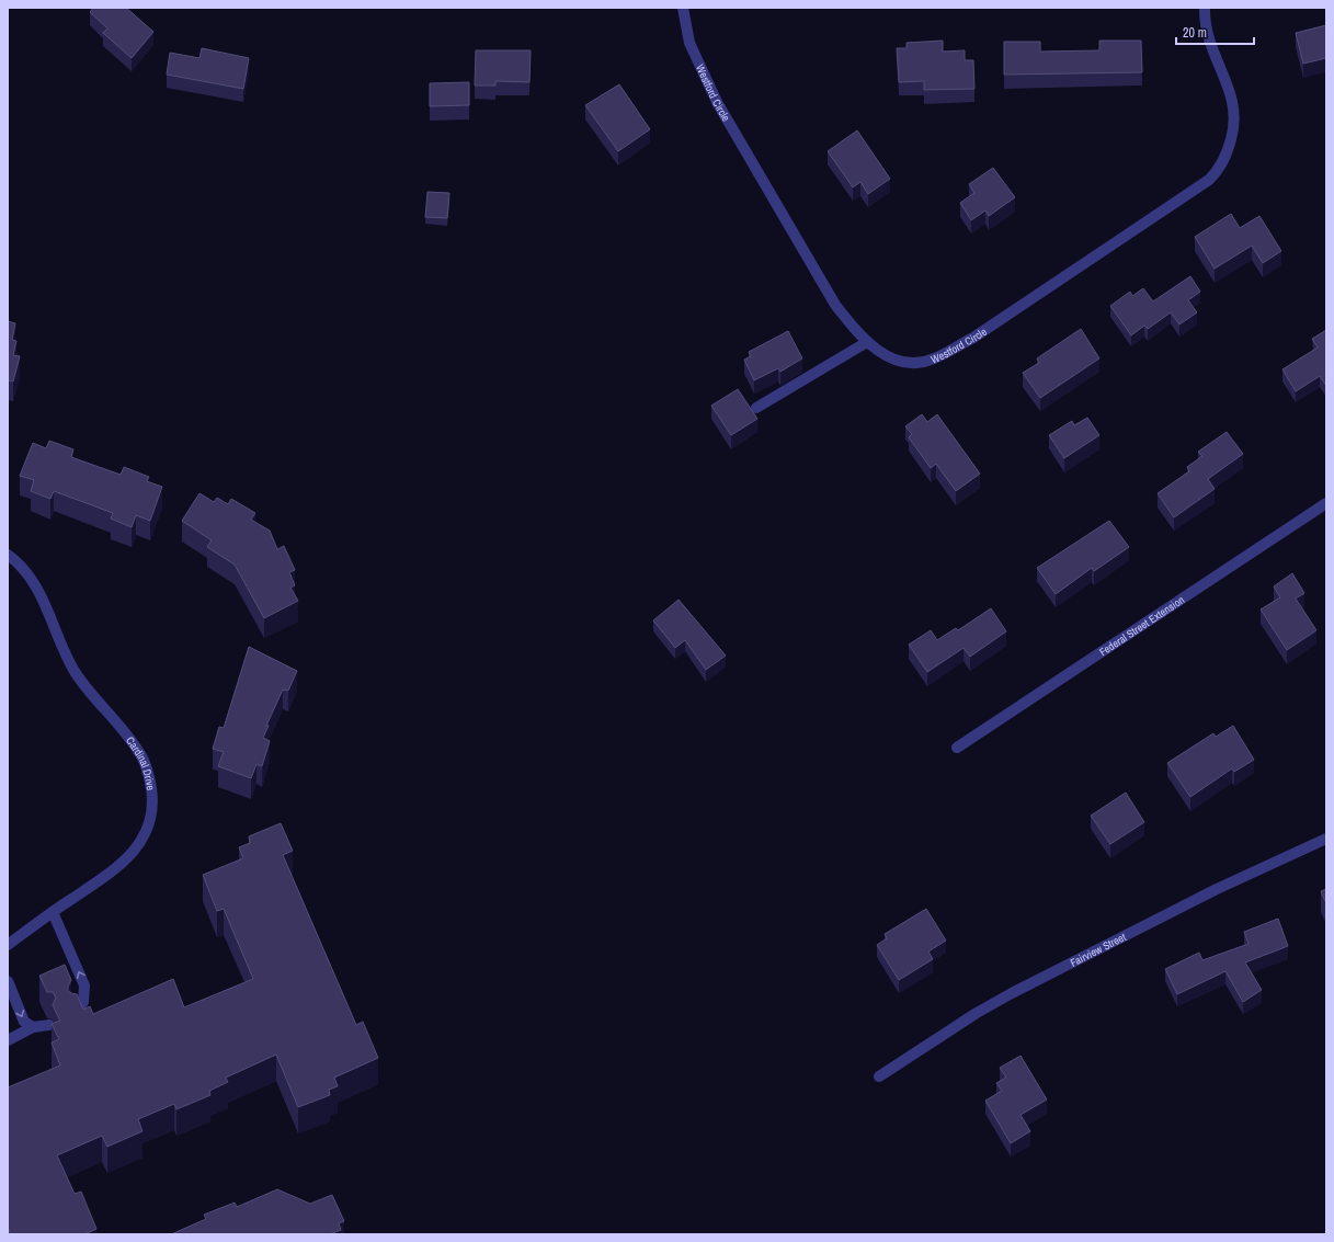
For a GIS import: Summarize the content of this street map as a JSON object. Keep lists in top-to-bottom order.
{
  "streets": {
    "street": [
      "Westford Circle",
      "Federal Street Extension",
      "Cardinal Drive",
      "Fairview Street"
    ]
  },
  "scale_bar": "20 m"
}
